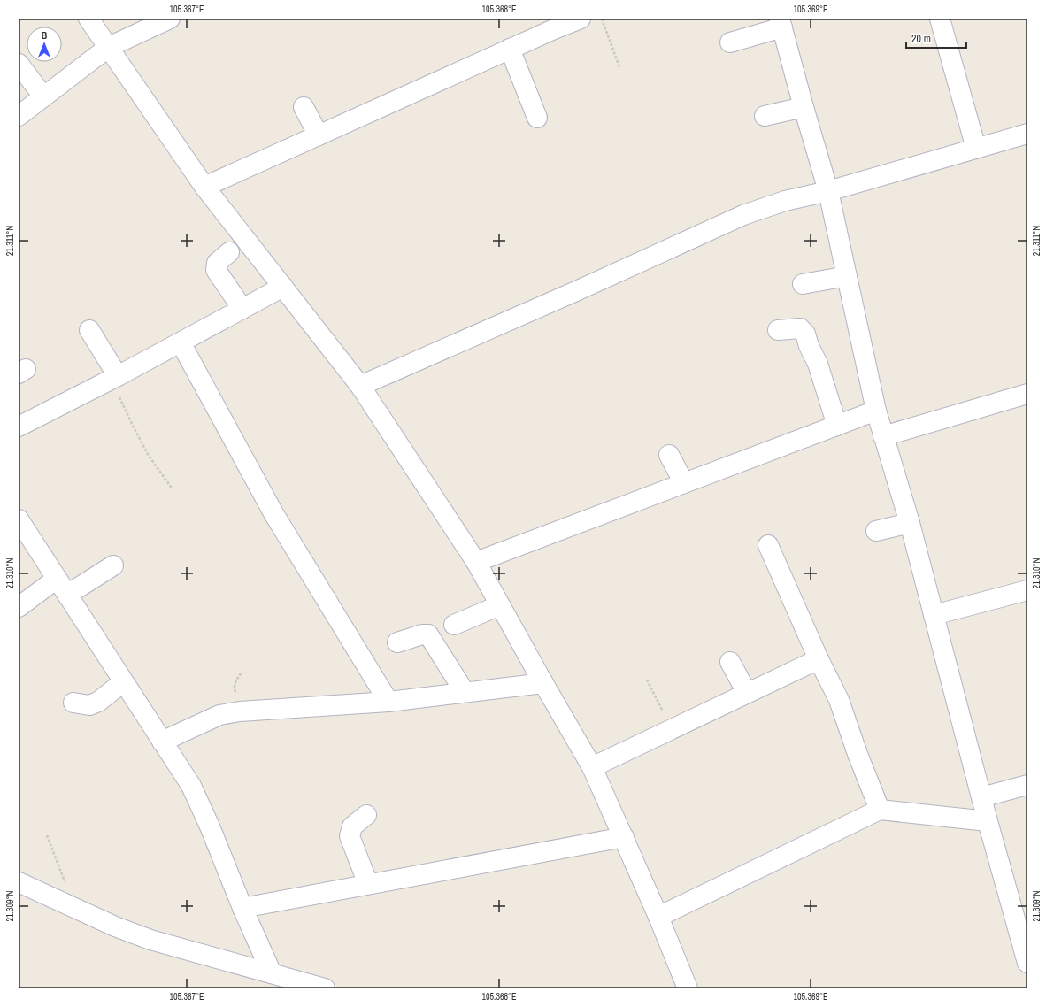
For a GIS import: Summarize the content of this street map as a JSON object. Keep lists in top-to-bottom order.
{
  "scale_bar": "20 m",
  "north": "top",
  "coordinates": [
    "105.367°E",
    "105.368°E",
    "105.369°E",
    "21.311°N",
    "21.310°N",
    "21.309°N"
  ]
}
